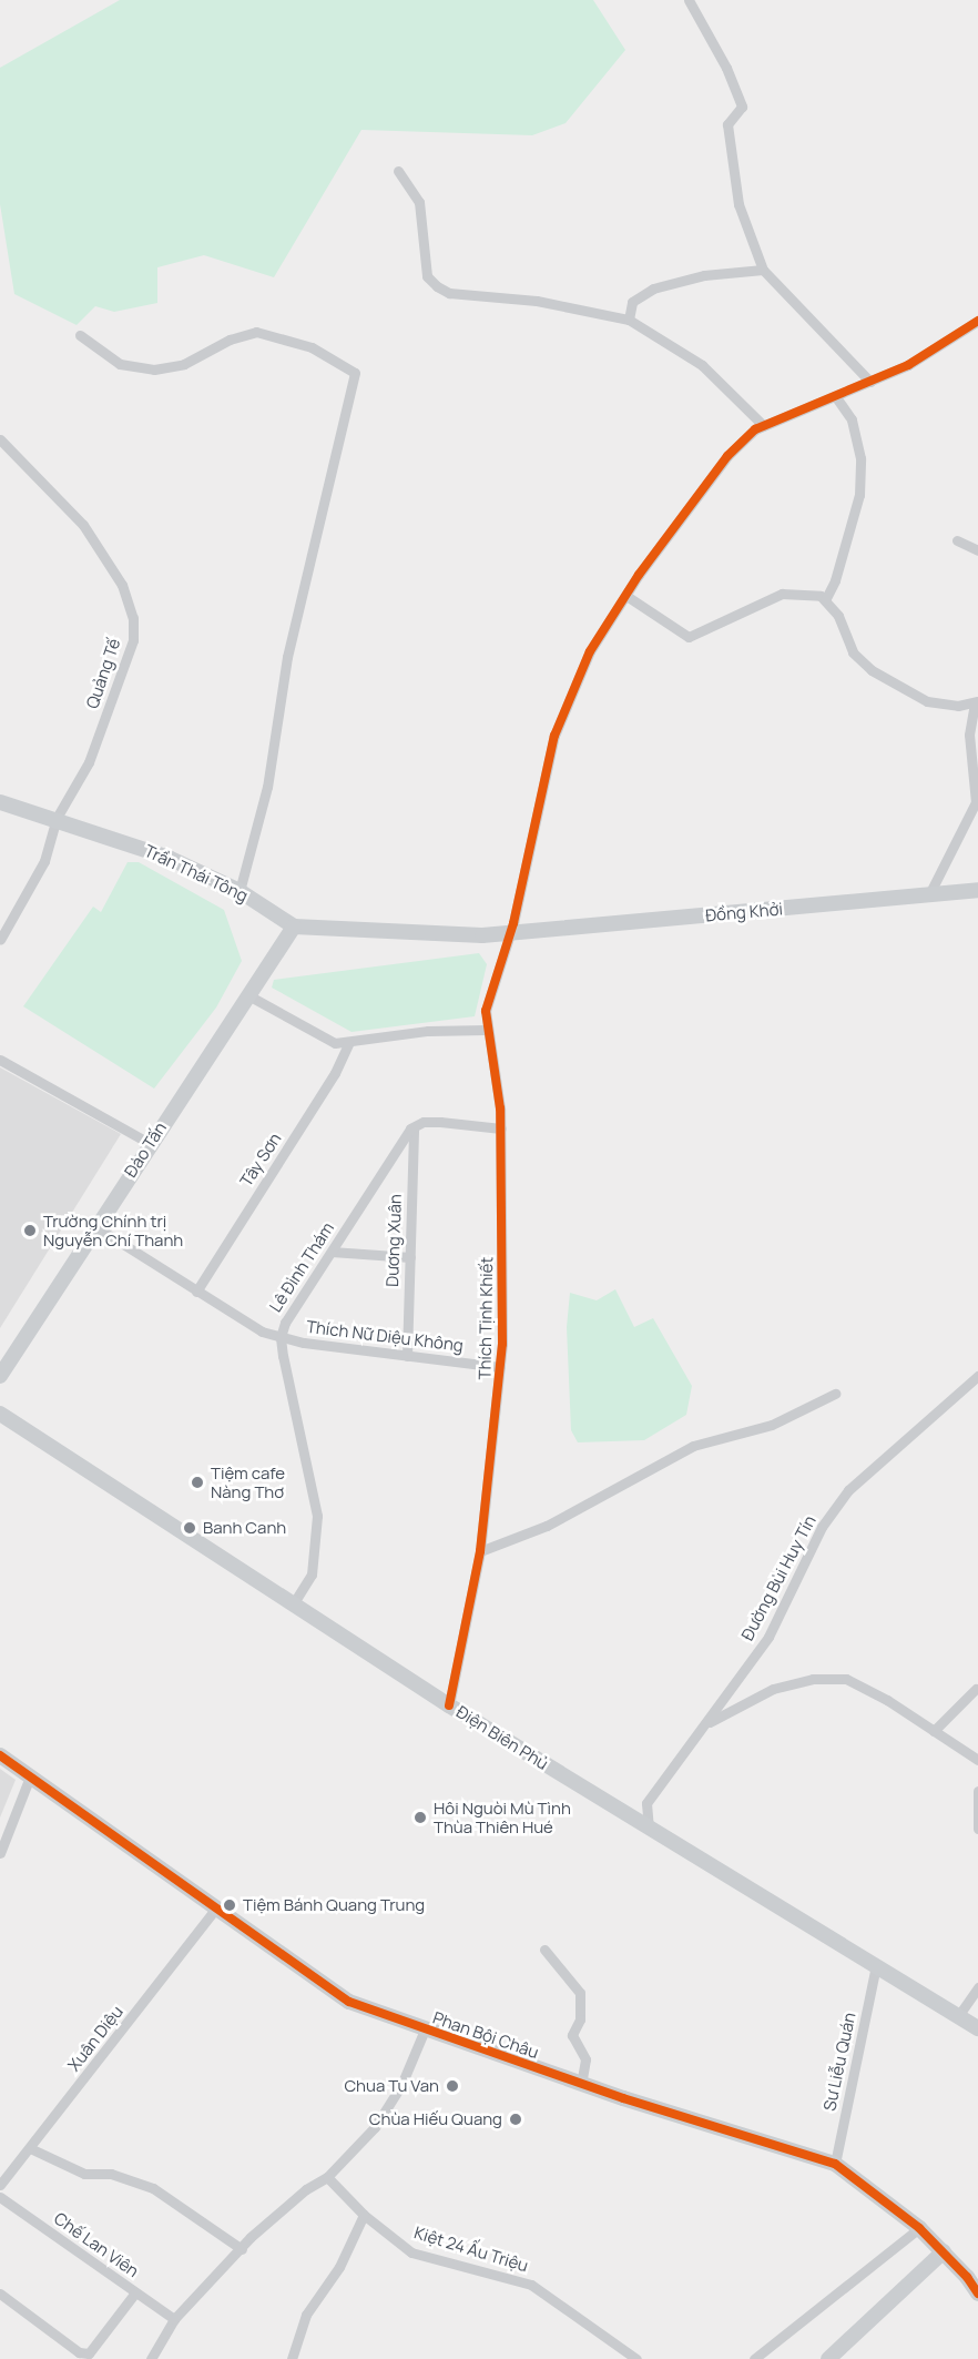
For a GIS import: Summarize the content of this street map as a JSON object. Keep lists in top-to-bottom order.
{
  "streets": {
    "street": [
      "Quảng Tế",
      "Trần Thái Tông",
      "Đồng Khởi",
      "Đào Tấn",
      "Tây Sơn",
      "Dương Xuân",
      "Lê Đình Thám",
      "Thích Tịnh Khiết",
      "Thích Nữ Diệu Không",
      "Đường Bùi Huy Tín",
      "Điện Biên Phủ",
      "Phan Bội Châu",
      "Xuân Diệu",
      "Sư Liễu Quán",
      "Chế Lan Viên",
      "Kiệt 24 Ấu Triệu"
    ]
  },
  "crossings": [
    ["Quảng Tế", "Trần Thái Tông"],
    ["Trần Thái Tông", "Đồng Khởi"],
    ["Trần Thái Tông", "Đào Tấn"],
    ["Trần Thái Tông", "Thích Tịnh Khiết"],
    ["Đồng Khởi", "Thích Tịnh Khiết"],
    ["Đào Tấn", "Thích Nữ Diệu Không"],
    ["Tây Sơn", "Thích Nữ Diệu Không"],
    ["Dương Xuân", "Lê Đình Thám"],
    ["Dương Xuân", "Thích Nữ Diệu Không"],
    ["Lê Đình Thám", "Thích Nữ Diệu Không"],
    ["Lê Đình Thám", "Điện Biên Phủ"],
    ["Thích Tịnh Khiết", "Thích Nữ Diệu Không"],
    ["Thích Tịnh Khiết", "Điện Biên Phủ"],
    ["Đường Bùi Huy Tín", "Điện Biên Phủ"],
    ["Điện Biên Phủ", "Sư Liễu Quán"],
    ["Phan Bội Châu", "Xuân Diệu"],
    ["Phan Bội Châu", "Sư Liễu Quán"]
  ],
  "places": [
    "Trường Chính trị Nguyễn Chí Thanh",
    "Tiệm cafe Nàng Thơ",
    "Banh Canh",
    "Hôi Nguòi Mù Tình Thùa Thiên Hué",
    "Tiệm Bánh Quang Trung",
    "Chua Tu Van",
    "Chùa Hiếu Quang"
  ]
}
